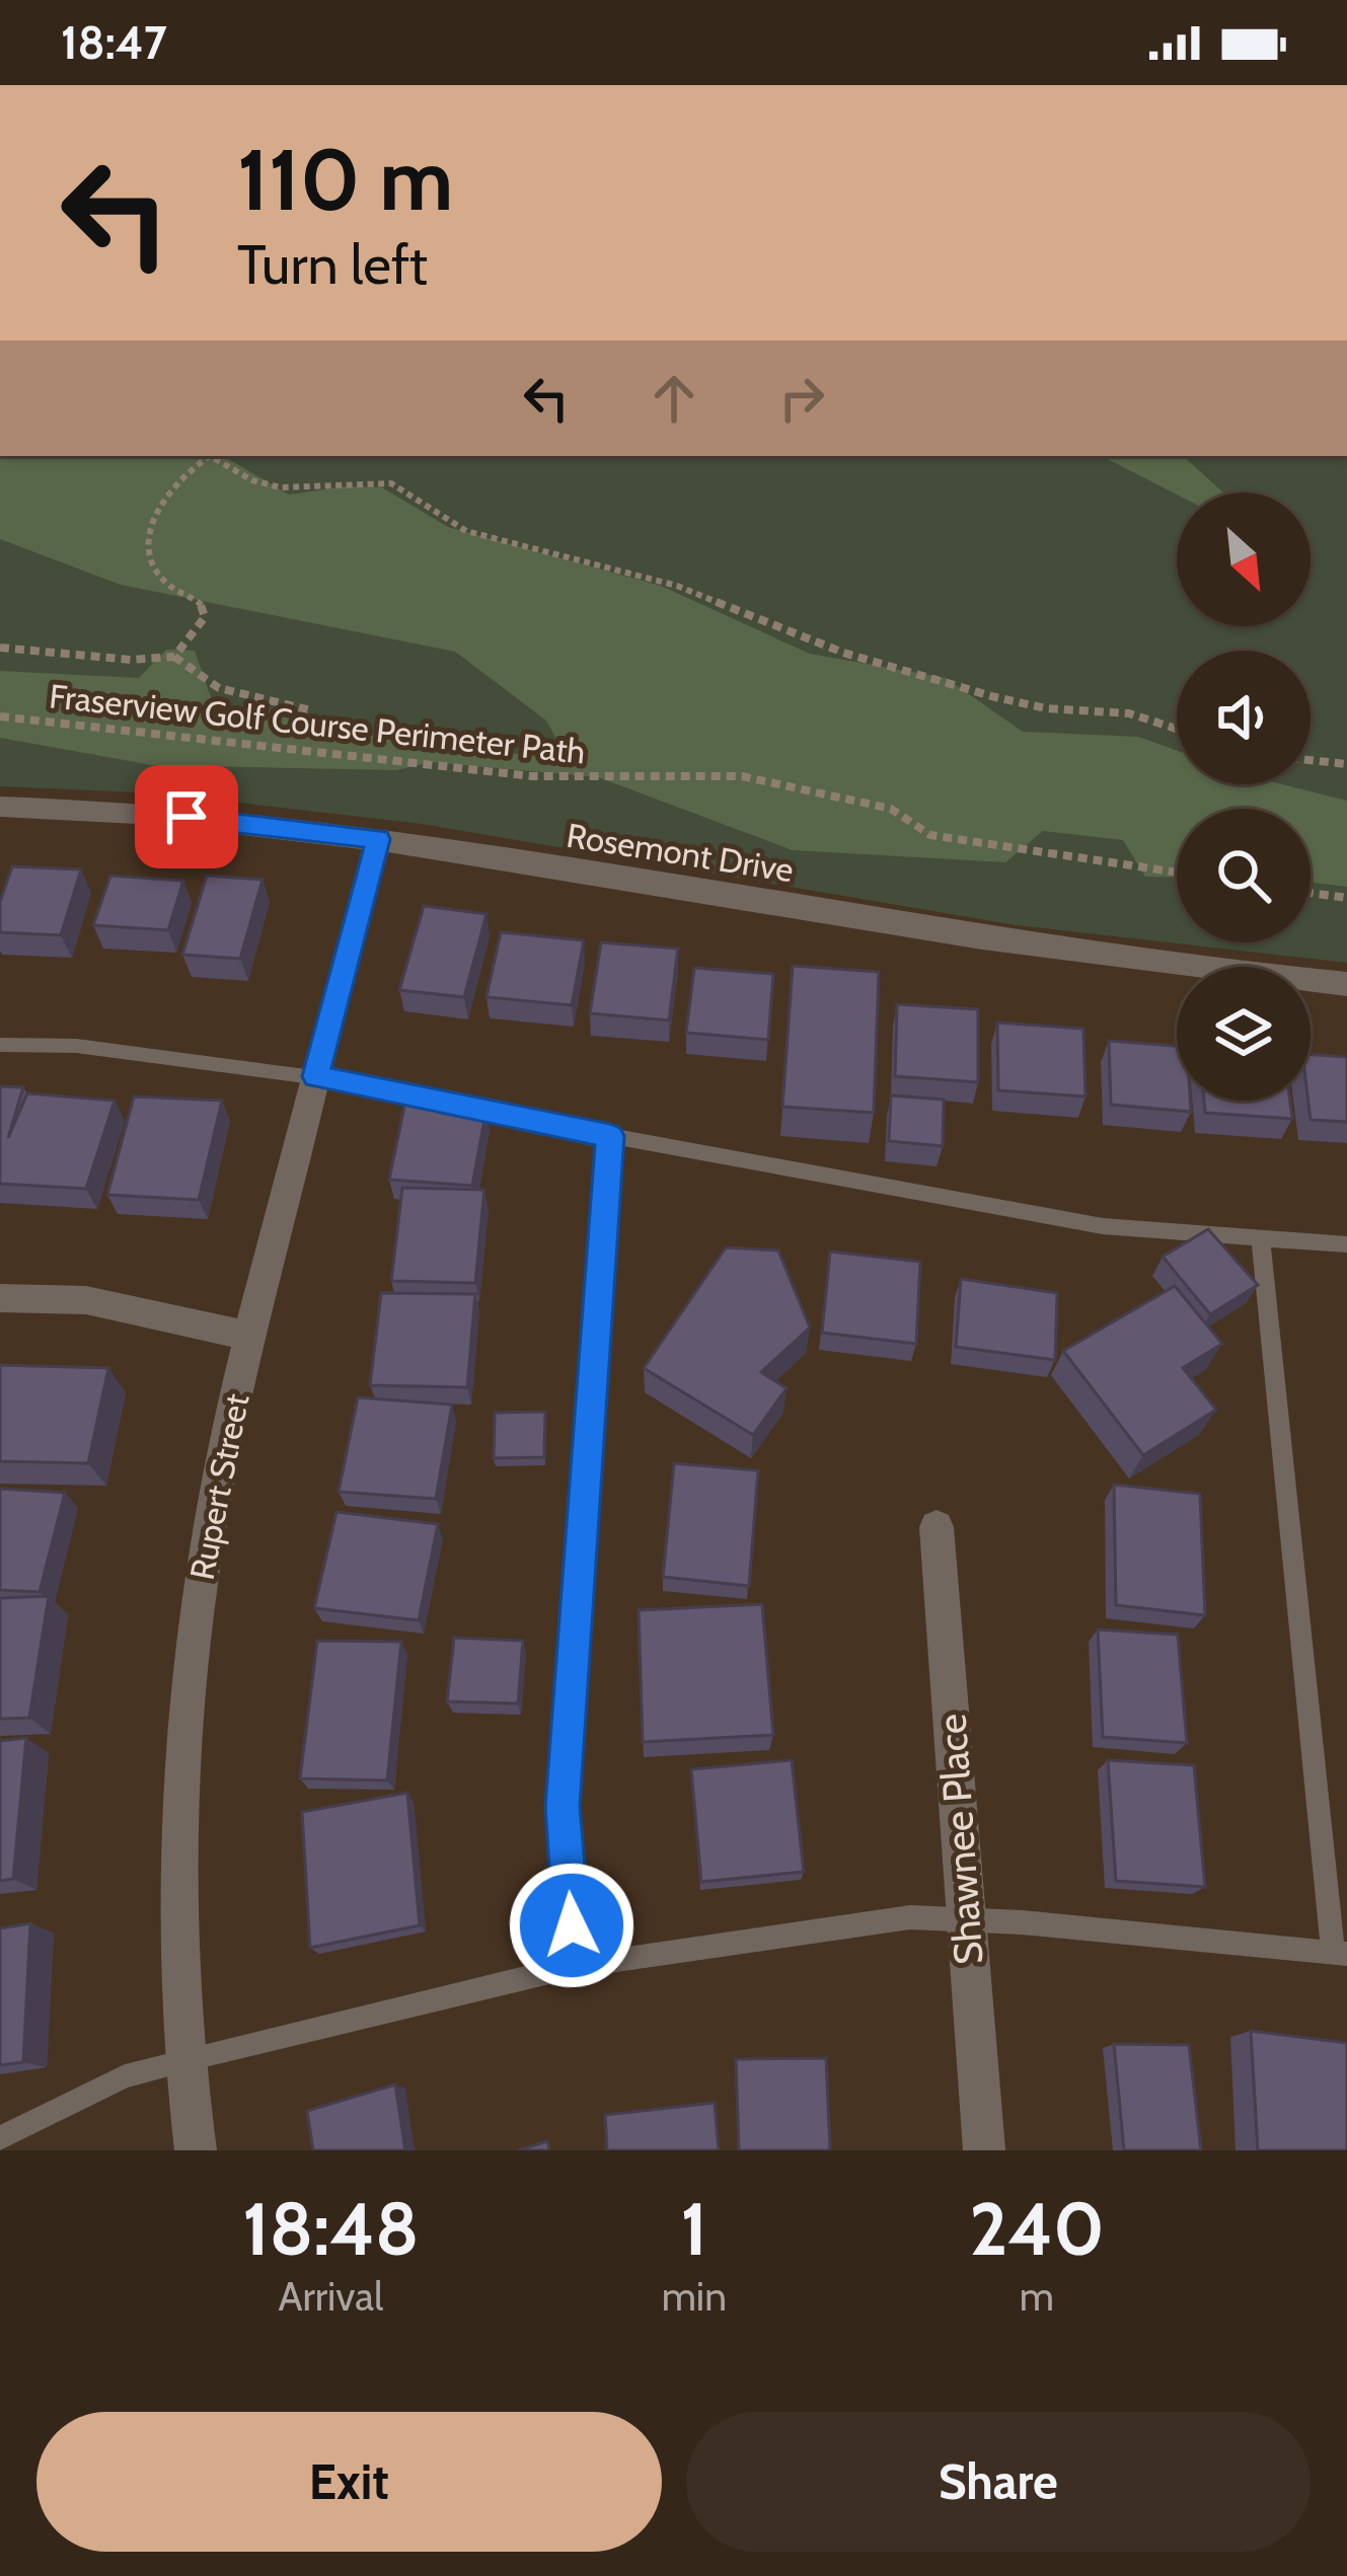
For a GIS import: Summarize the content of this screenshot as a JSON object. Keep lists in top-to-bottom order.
{
  "streets": {
    "street": ["Rosemont Drive", "Rupert Street", "Shawnee Place"],
    "path": ["Fraserview Golf Course Perimeter Path"]
  },
  "crossings": [
    ["Rosemont Drive", "Rupert Street"]
  ],
  "north": "bottom right",
  "page": {
    "status": "18:47",
    "turn": ["110 m", "Turn left"],
    "eta": [
      "18:48",
      "Arrival",
      "1",
      "min",
      "240",
      "m"
    ],
    "buttons": ["Exit", "Share"]
  }
}
